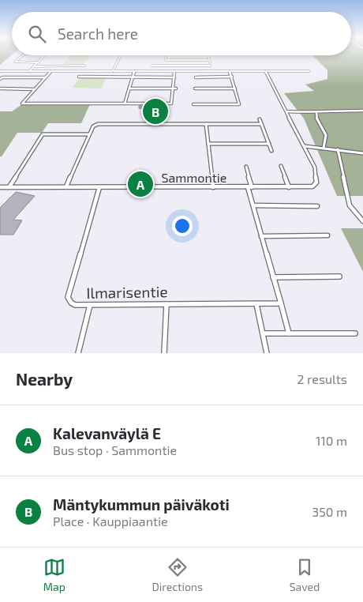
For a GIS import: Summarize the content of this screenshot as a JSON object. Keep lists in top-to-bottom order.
{
  "streets": {
    "street": ["Sammontie", "Ilmarisentie"]
  },
  "crossings": [
    ["Sammontie", "Ilmarisentie"]
  ],
  "page": {
    "search": "Search here",
    "pins": ["B", "A"],
    "heading": ["Nearby", "2 results"],
    "list": [
      {
        "mark": "A",
        "name": "Kalevanväylä E",
        "note": "Bus stop · Sammontie",
        "value": "110 m"
      },
      {
        "mark": "B",
        "name": "Mäntykummun päiväkoti",
        "note": "Place · Kauppiaantie",
        "value": "350 m"
      }
    ],
    "nav": ["Map", "Directions", "Saved"]
  }
}
